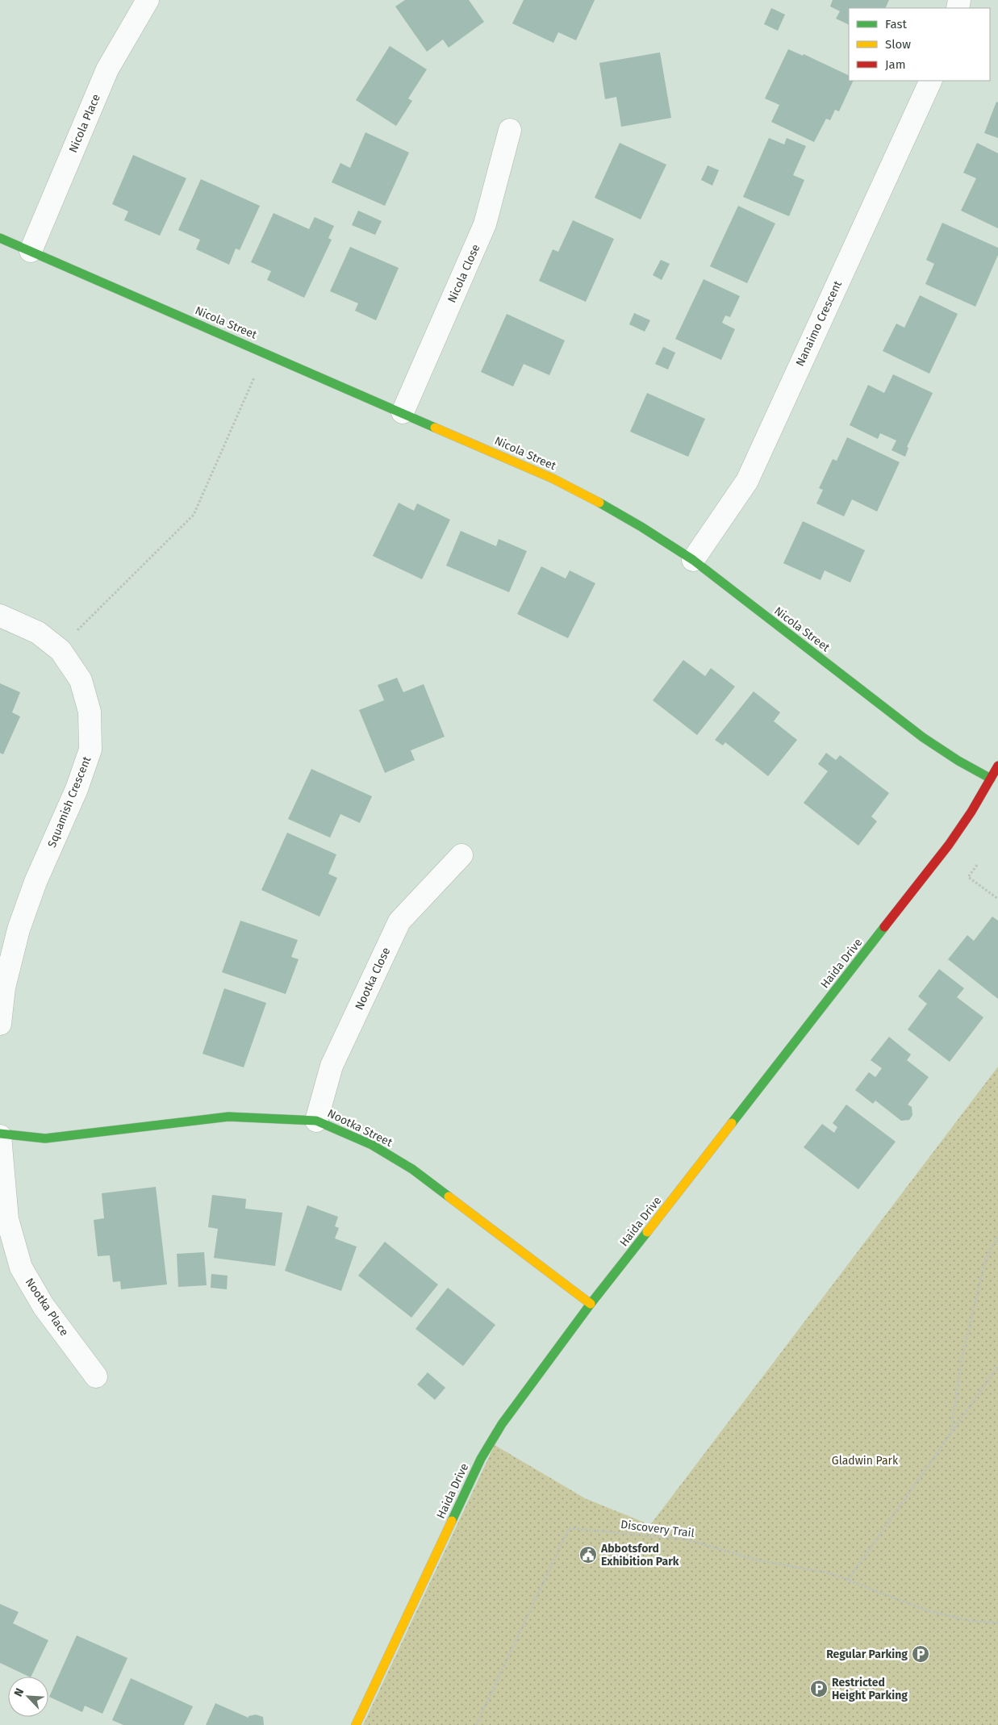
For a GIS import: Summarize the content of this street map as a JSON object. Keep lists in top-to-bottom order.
{
  "streets": {
    "street": [
      "Nicola Place",
      "Nicola Close",
      "Nicola Street",
      "Nanaimo Crescent",
      "Squamish Crescent",
      "Haida Drive",
      "Nootka Close",
      "Nootka Street",
      "Nootka Place"
    ],
    "path": ["Discovery Trail"]
  },
  "crossings": [
    ["Nicola Place", "Nicola Street"],
    ["Nicola Close", "Nicola Street"],
    ["Nicola Street", "Nanaimo Crescent"],
    ["Nicola Street", "Haida Drive"],
    ["Haida Drive", "Nootka Street"],
    ["Nootka Close", "Nootka Street"],
    ["Nootka Street", "Nootka Place"]
  ],
  "parks": ["Gladwin Park"],
  "places": {
    "public building": ["Abbotsford Exhibition Park"],
    "parking": ["Regular Parking", "Restricted Height Parking"]
  },
  "legend": ["Fast", "Slow", "Jam"],
  "north": "top left"
}
